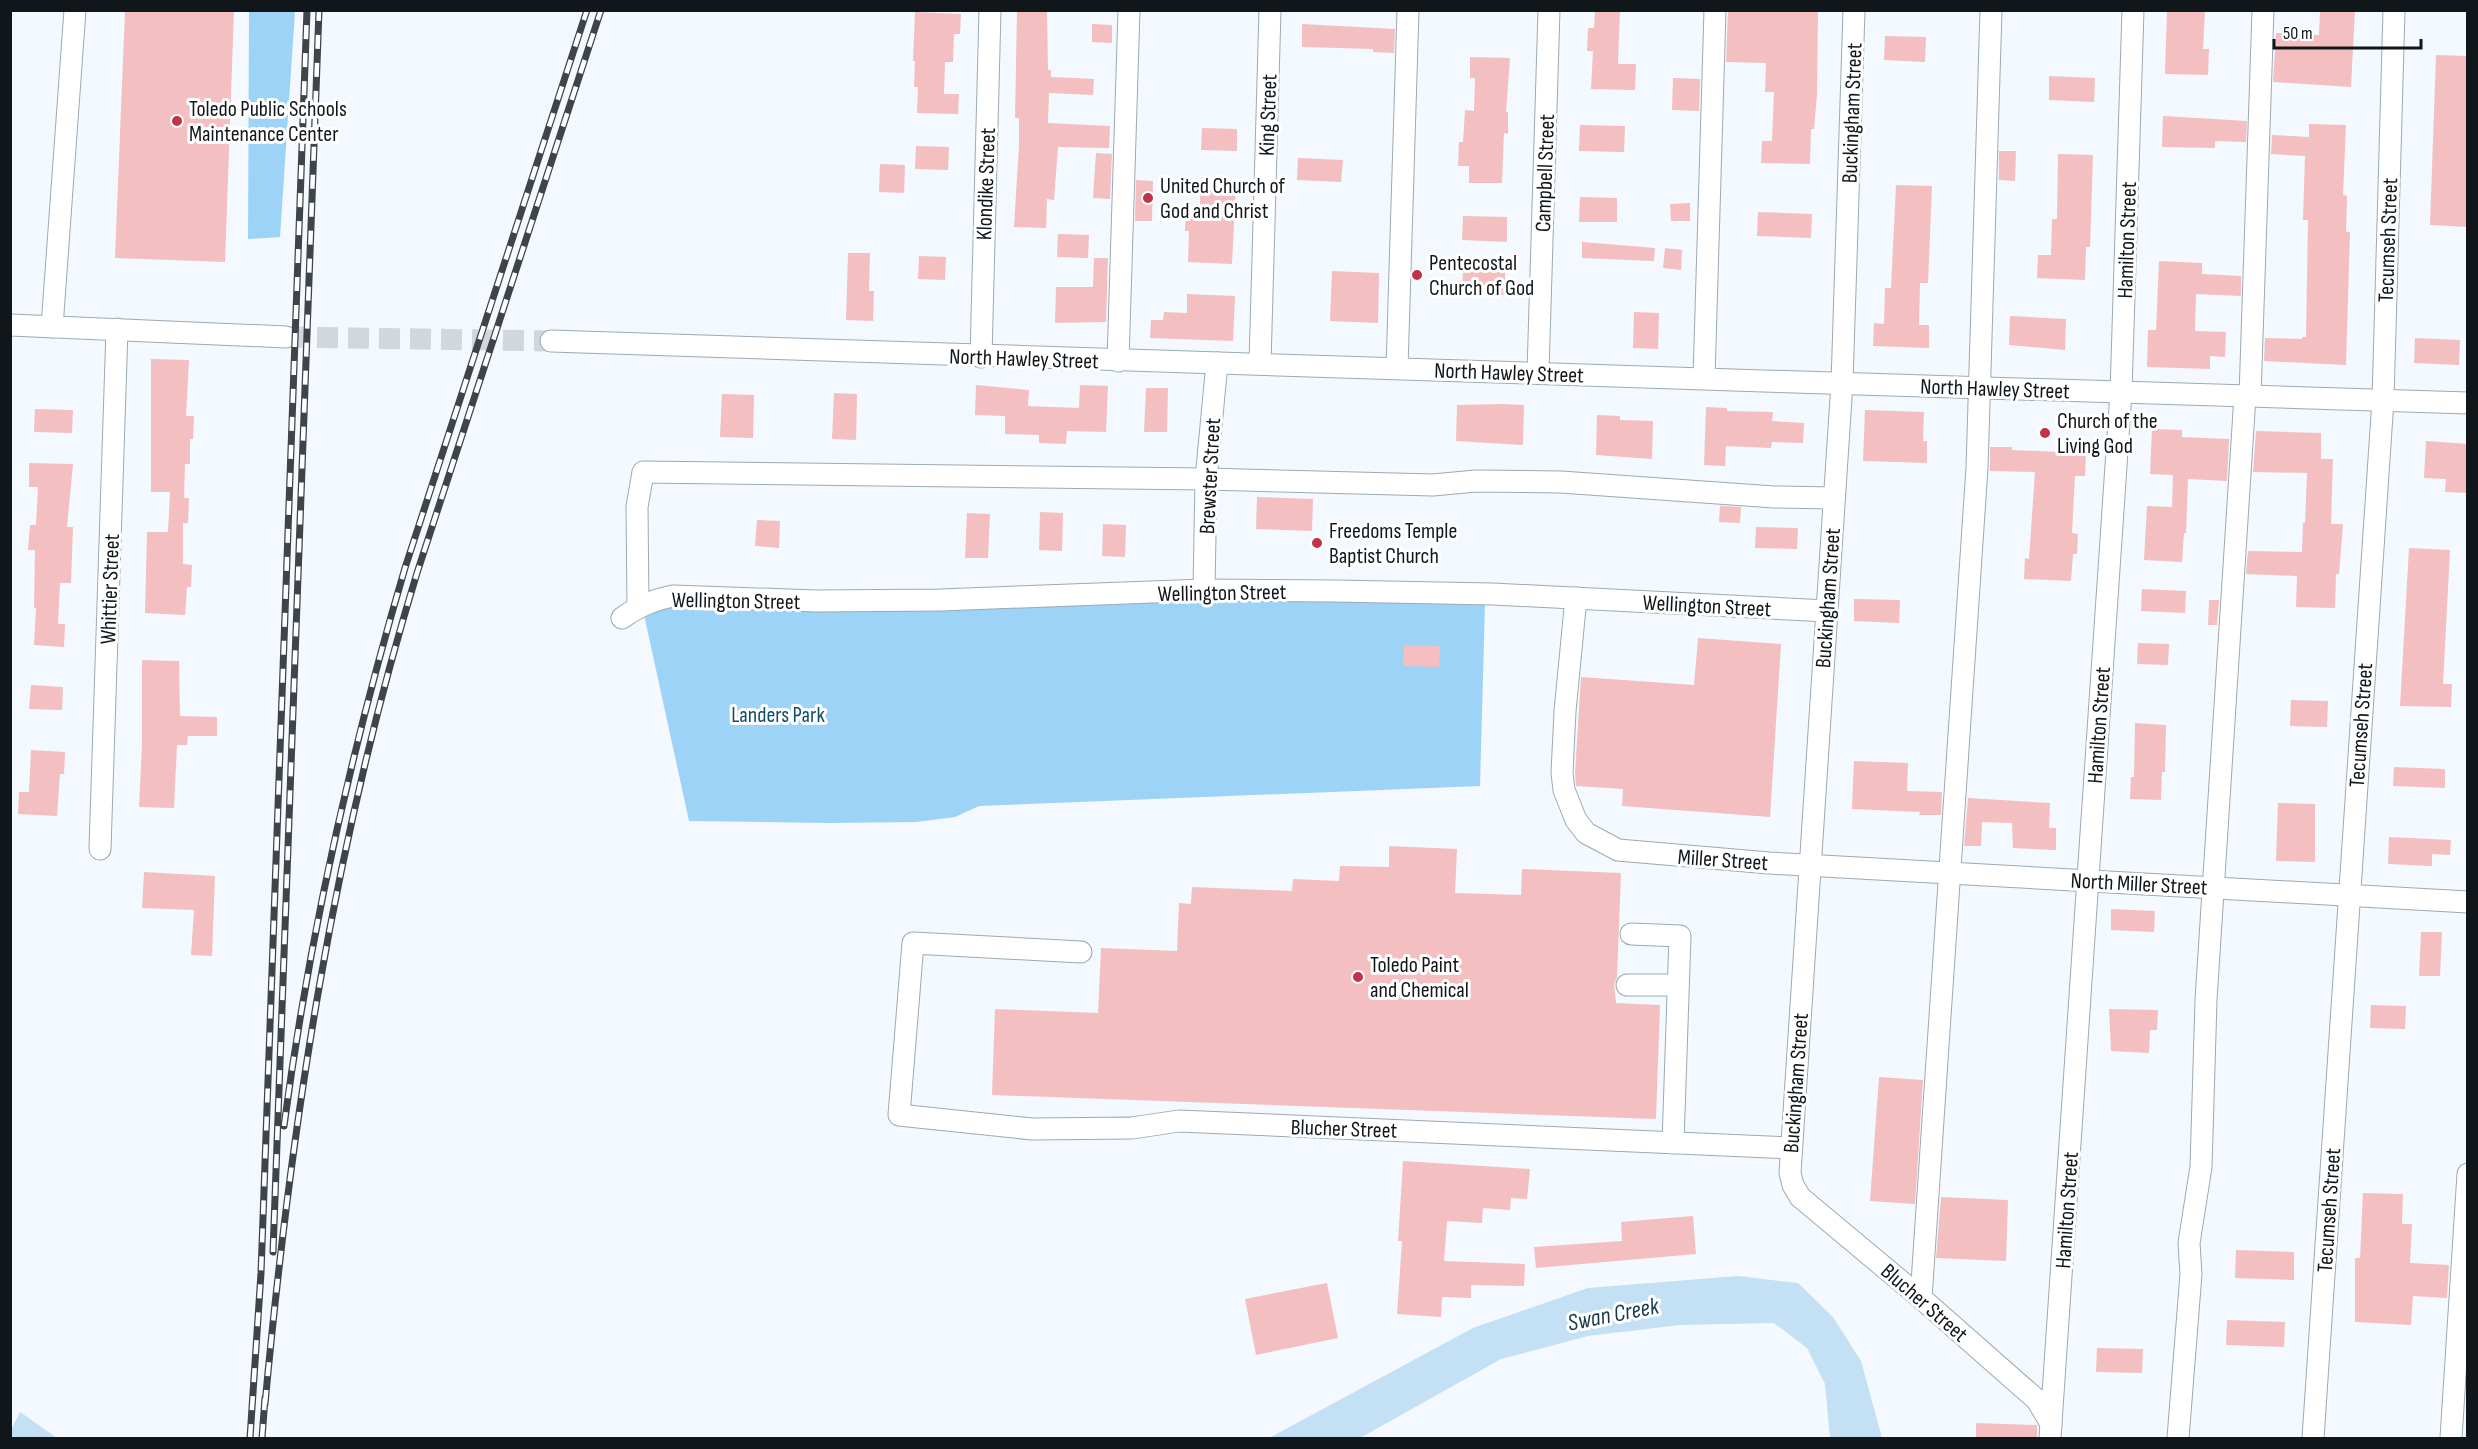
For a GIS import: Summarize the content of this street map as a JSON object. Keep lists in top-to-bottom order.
{
  "streets": {
    "street": [
      "Buckingham Street",
      "King Street",
      "Campbell Street",
      "Klondike Street",
      "Hamilton Street",
      "Tecumseh Street",
      "North Hawley Street",
      "Brewster Street",
      "Whittier Street",
      "Wellington Street",
      "Miller Street",
      "North Miller Street",
      "Blucher Street"
    ]
  },
  "crossings": [
    ["Buckingham Street", "North Hawley Street"],
    ["Buckingham Street", "Wellington Street"],
    ["Buckingham Street", "Miller Street"],
    ["Buckingham Street", "North Miller Street"],
    ["Buckingham Street", "Blucher Street"],
    ["King Street", "North Hawley Street"],
    ["Campbell Street", "North Hawley Street"],
    ["Klondike Street", "North Hawley Street"],
    ["Hamilton Street", "North Hawley Street"],
    ["Hamilton Street", "North Miller Street"],
    ["Hamilton Street", "Blucher Street"],
    ["Tecumseh Street", "North Hawley Street"],
    ["Tecumseh Street", "North Miller Street"],
    ["North Hawley Street", "Brewster Street"],
    ["Brewster Street", "Wellington Street"],
    ["Wellington Street", "Miller Street"],
    ["Miller Street", "North Miller Street"]
  ],
  "water": ["Swan Creek"],
  "parks": ["Landers Park"],
  "places": [
    "Toledo Public Schools Maintenance Center",
    "United Church of God and Christ",
    "Pentecostal Church of God",
    "Church of the Living God",
    "Freedoms Temple Baptist Church",
    "Toledo Paint and Chemical"
  ],
  "scale_bar": "50 m"
}
